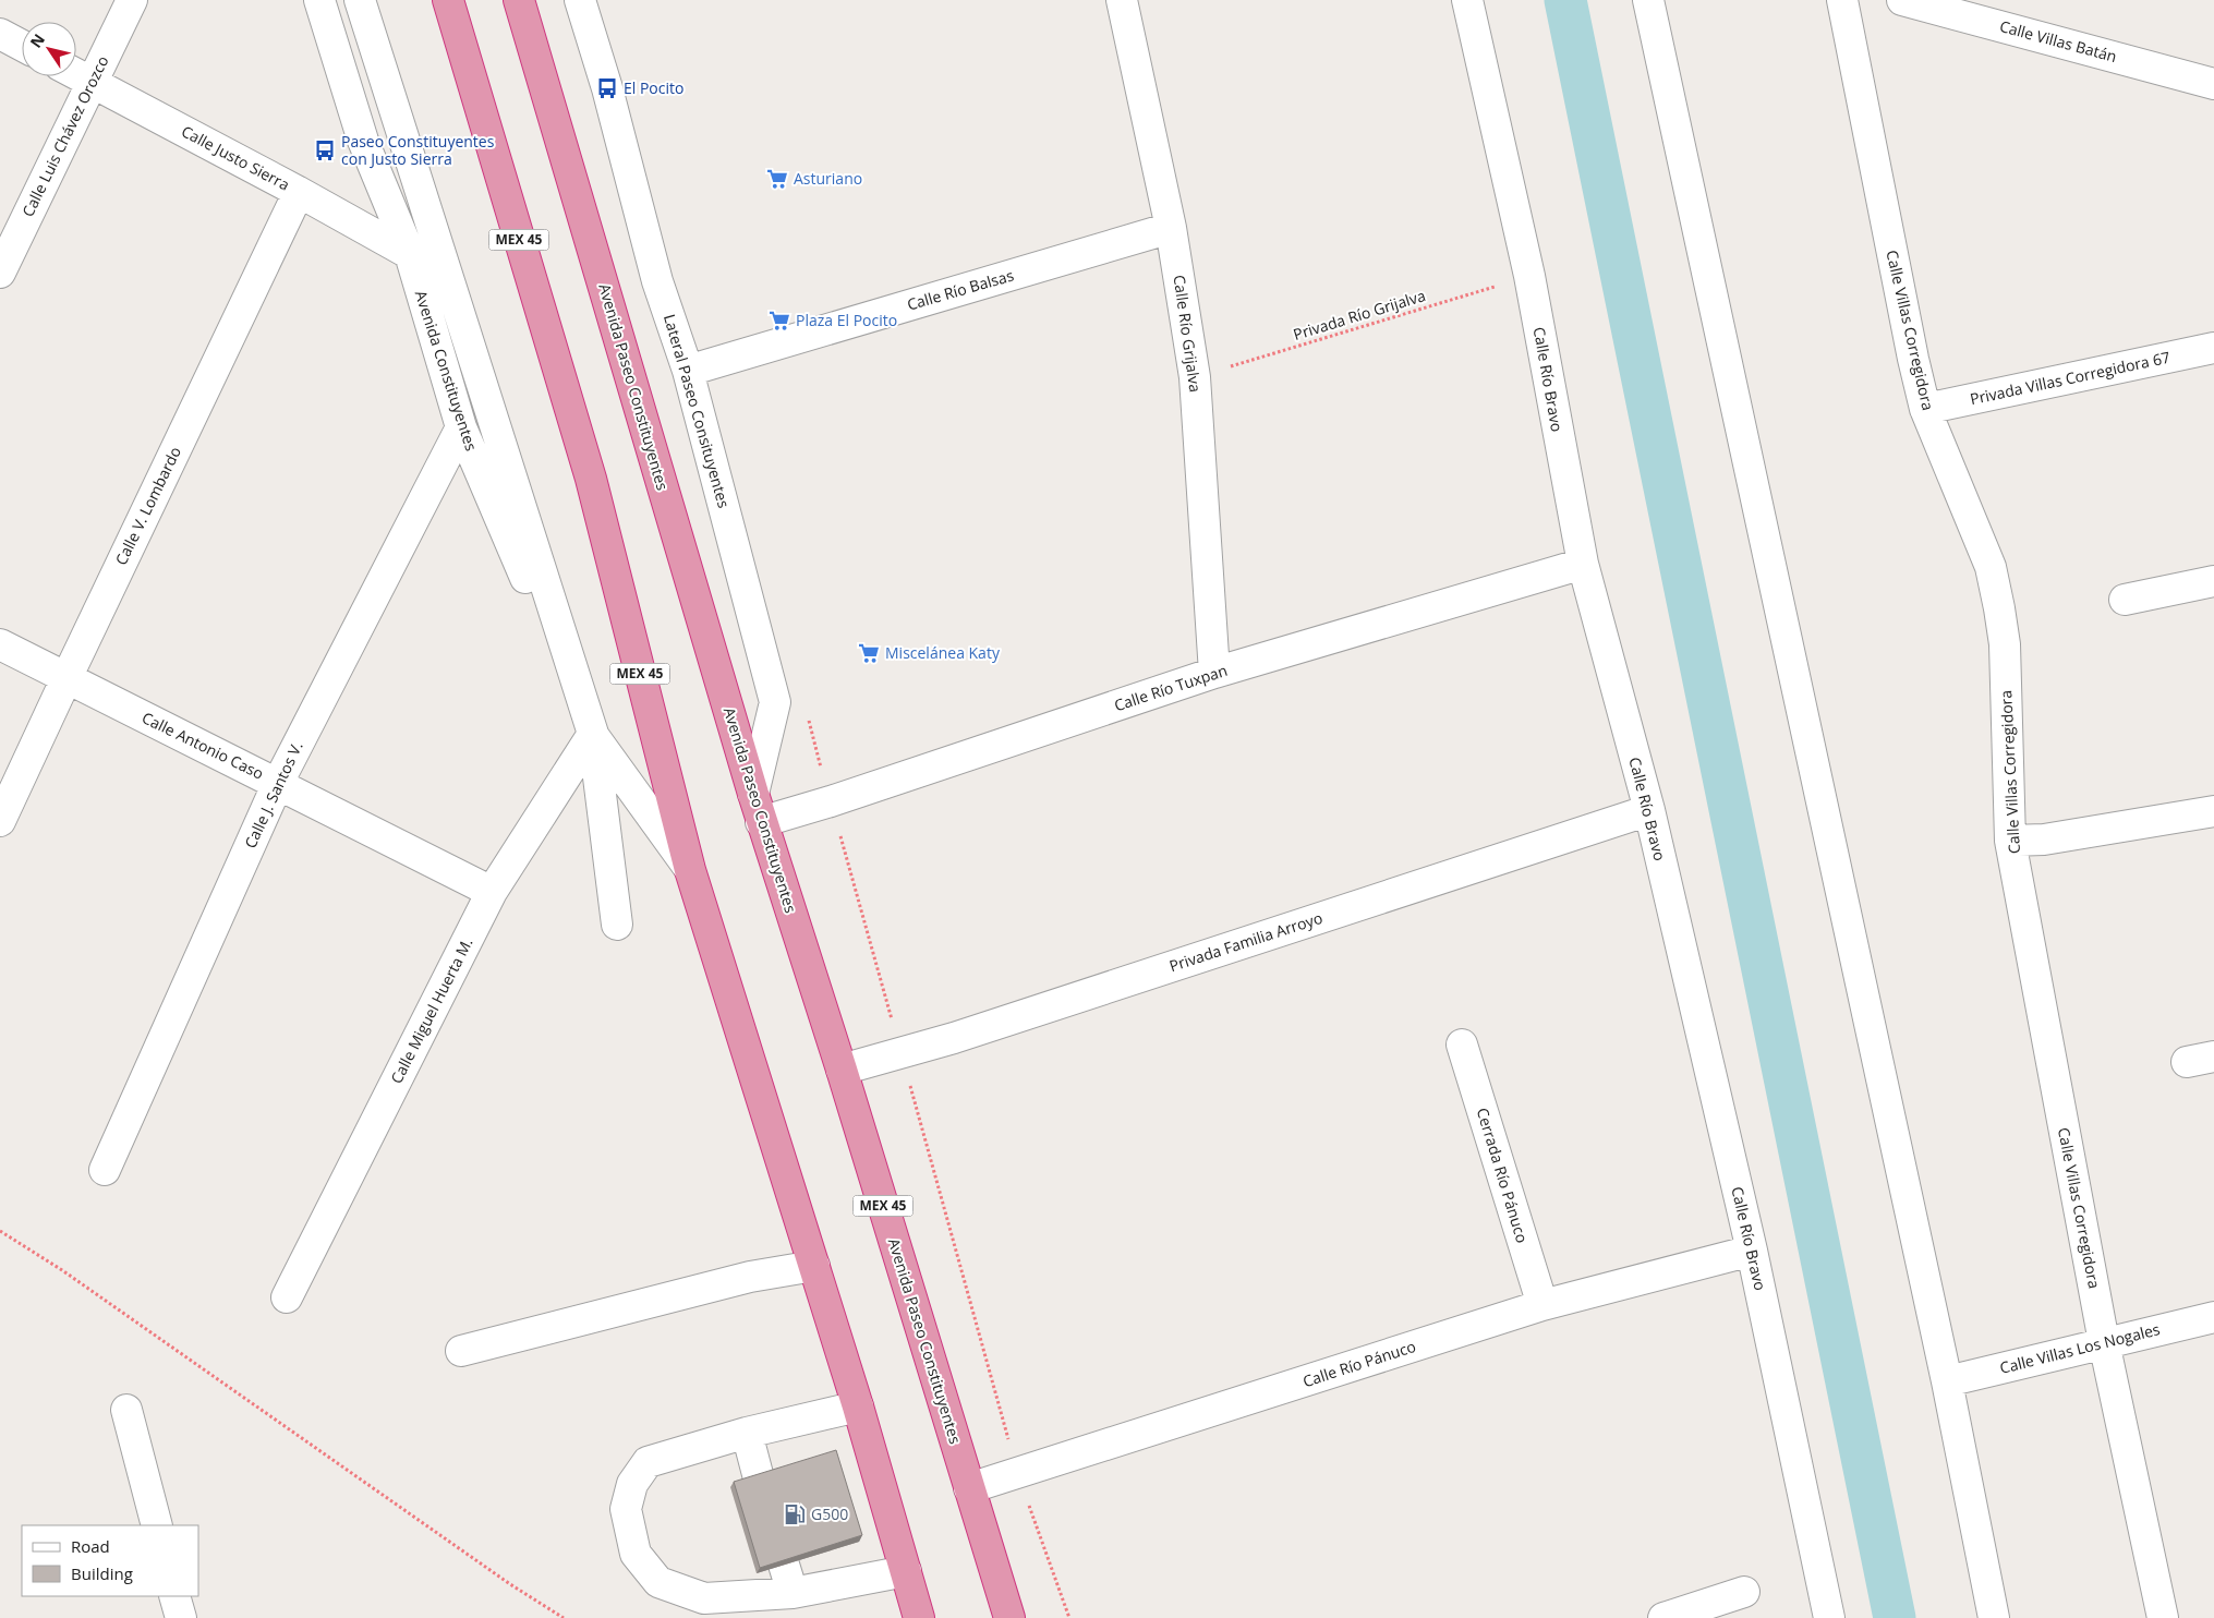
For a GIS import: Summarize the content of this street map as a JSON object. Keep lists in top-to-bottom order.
{
  "streets": {
    "highway": ["MEX 45", "Avenida Paseo Constituyentes"],
    "street": [
      "Calle Villas Batán",
      "Calle Luis Chávez Orozco",
      "Calle Justo Sierra",
      "Calle Río Balsas",
      "Calle Villas Corregidora",
      "Calle Río Grijalva",
      "Avenida Constituyentes",
      "Privada Villas Corregidora 67",
      "Calle Río Bravo",
      "Lateral Paseo Consituyentes",
      "Calle V. Lombardo",
      "Calle Río Tuxpan",
      "Calle Antonio Caso",
      "Calle J. Santos V.",
      "Privada Familia Arroyo",
      "Calle Miguel Huerta M.",
      "Cerrada Río Pánuco",
      "Calle Villas Los Nogales",
      "Calle Río Pánuco"
    ],
    "path": ["Privada Río Grijalva"]
  },
  "crossings": [
    ["Calle Luis Chávez Orozco", "Calle Justo Sierra"],
    ["Calle Justo Sierra", "Avenida Constituyentes"],
    ["Calle Justo Sierra", "Calle V. Lombardo"],
    ["MEX 45", "Avenida Constituyentes"],
    ["Calle Río Balsas", "Calle Río Grijalva"],
    ["Calle Río Balsas", "Lateral Paseo Consituyentes"],
    ["Privada Río Grijalva", "Calle Río Grijalva"],
    ["Privada Río Grijalva", "Calle Río Bravo"],
    ["Calle Villas Corregidora", "Privada Villas Corregidora 67"],
    ["Calle Villas Corregidora", "Calle Villas Los Nogales"],
    ["Calle Río Grijalva", "Calle Río Tuxpan"],
    ["Avenida Constituyentes", "Calle J. Santos V."],
    ["Avenida Constituyentes", "Calle Miguel Huerta M."],
    ["Calle Río Bravo", "Calle Río Tuxpan"],
    ["Calle Río Bravo", "Privada Familia Arroyo"],
    ["Calle Río Bravo", "Calle Río Pánuco"],
    ["Avenida Paseo Constituyentes", "Lateral Paseo Consituyentes"],
    ["Avenida Paseo Constituyentes", "Calle Río Tuxpan"],
    ["Avenida Paseo Constituyentes", "Privada Familia Arroyo"],
    ["Avenida Paseo Constituyentes", "Calle Río Pánuco"],
    ["Calle V. Lombardo", "Calle Antonio Caso"],
    ["Calle Antonio Caso", "Calle J. Santos V."],
    ["Calle Antonio Caso", "Calle Miguel Huerta M."],
    ["Cerrada Río Pánuco", "Calle Río Pánuco"]
  ],
  "places": {
    "bus stop": ["El Pocito", "Paseo Constituyentes con Justo Sierra"],
    "supermarket": ["Asturiano", "Plaza El Pocito", "Miscelánea Katy"],
    "fuel station": ["G500"]
  },
  "legend": ["Road", "Building"],
  "north": "top left"
}
